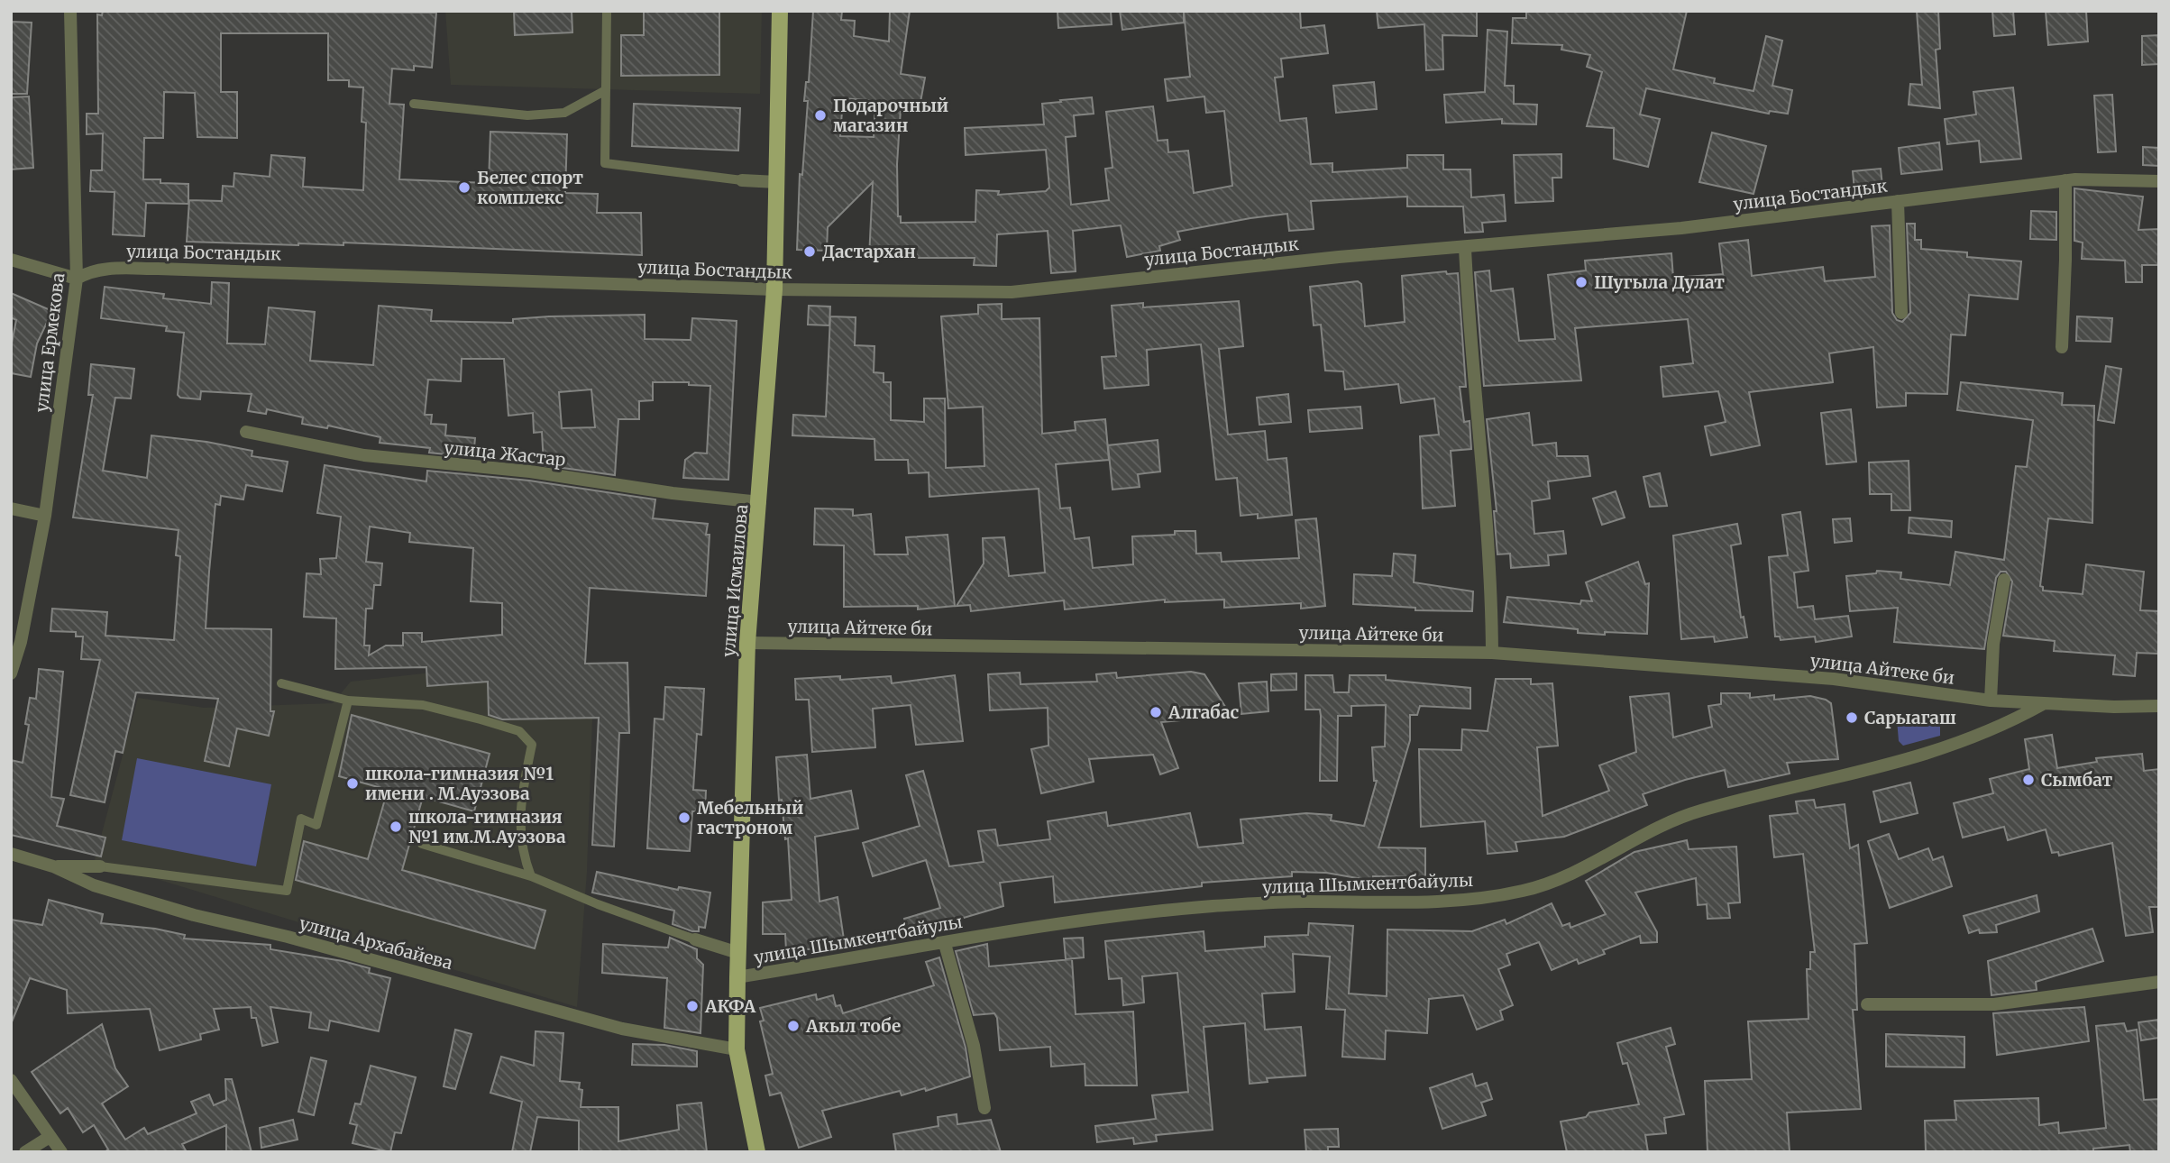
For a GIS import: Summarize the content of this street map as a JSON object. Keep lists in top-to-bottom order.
{
  "streets": {
    "main road": ["улица Исмаилова"],
    "street": [
      "улица Бостандык",
      "улица Ермекова",
      "улица Жастар",
      "улица Айтеке би",
      "улица Шымкентбайулы",
      "улица Архабайева"
    ]
  },
  "crossings": [
    ["улица Бостандык", "улица Ермекова"],
    ["улица Бостандык", "улица Исмаилова"],
    ["улица Жастар", "улица Исмаилова"],
    ["улица Исмаилова", "улица Айтеке би"],
    ["улица Исмаилова", "улица Шымкентбайулы"],
    ["улица Исмаилова", "улица Архабайева"],
    ["улица Айтеке би", "улица Шымкентбайулы"]
  ],
  "places": [
    "Подарочный магазин",
    "Белес спорт комплекс",
    "Дастархан",
    "Шугыла Дулат",
    "Алгабас",
    "Сарыагаш",
    "Сымбат",
    "школа-гимназия №1 имени . М.Ауэзова",
    "Мебельный гастроном",
    "школа-гимназия №1 им.М.Ауэзова",
    "АКФА",
    "Акыл тобе"
  ]
}
